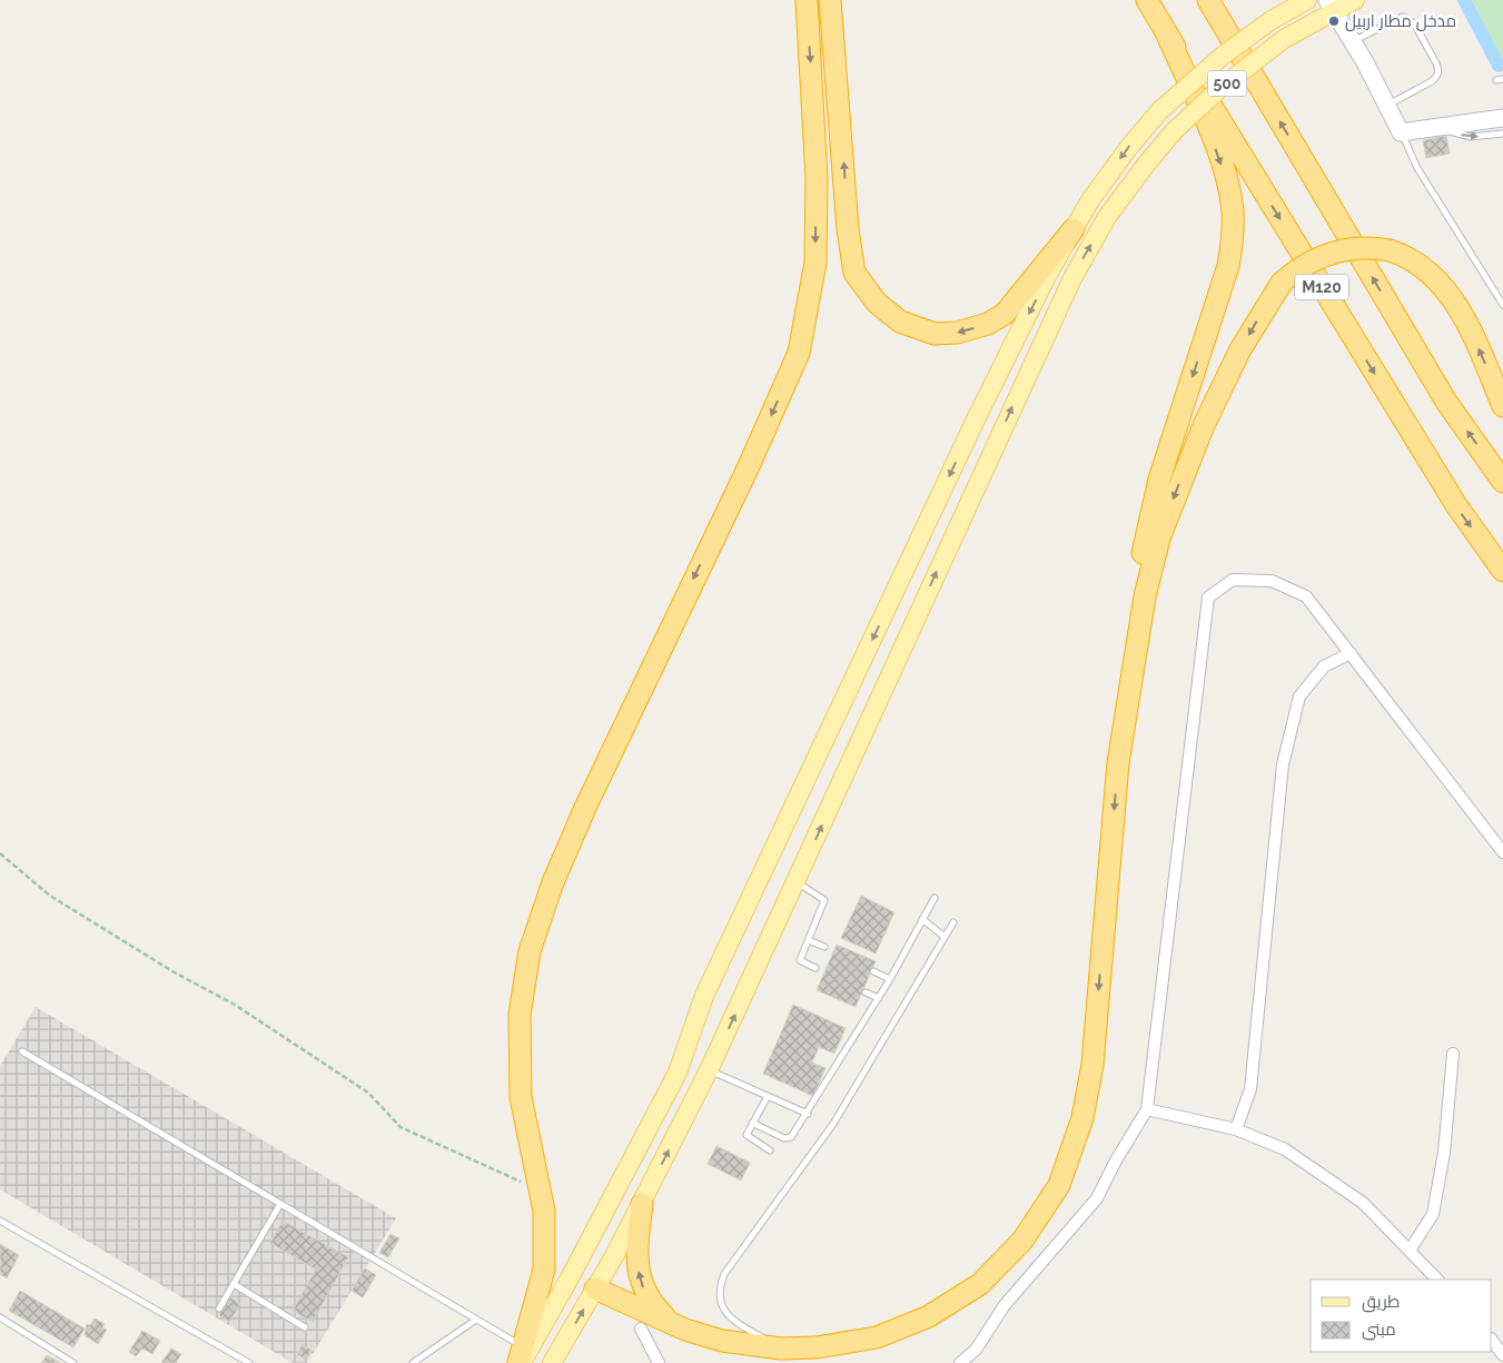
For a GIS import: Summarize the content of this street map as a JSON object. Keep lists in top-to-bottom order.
{
  "streets": {
    "highway": ["M120"],
    "main road": ["500"]
  },
  "places": ["مدخل مطار اربيل"],
  "legend": ["طريق", "مبنى"]
}
